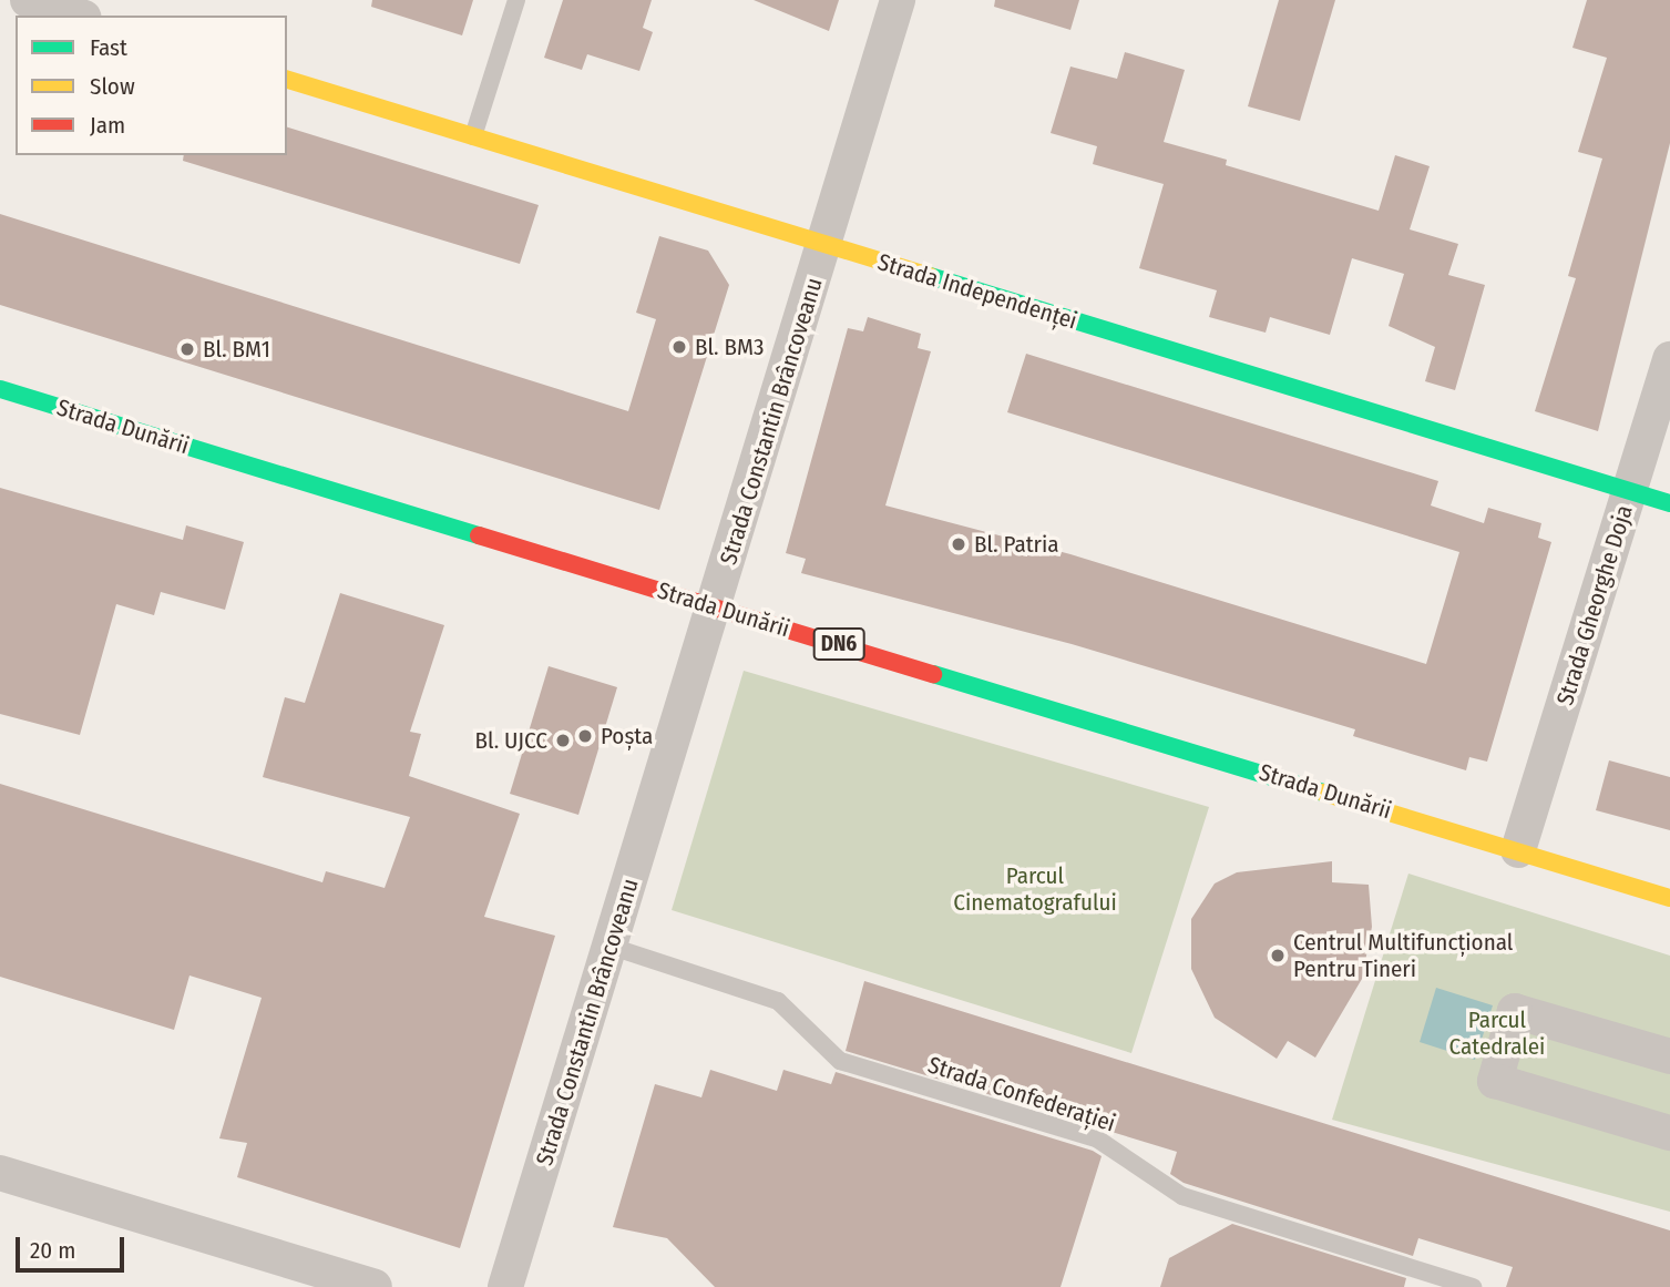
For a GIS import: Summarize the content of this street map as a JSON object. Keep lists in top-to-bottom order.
{
  "streets": {
    "main road": ["Strada Independenței", "Strada Dunării", "DN6"],
    "street": ["Strada Constantin Brâncoveanu", "Strada Gheorghe Doja"],
    "lane": ["Strada Confederației"]
  },
  "crossings": [
    ["Strada Independenței", "Strada Constantin Brâncoveanu"],
    ["Strada Independenței", "Strada Gheorghe Doja"],
    ["Strada Constantin Brâncoveanu", "Strada Dunării"],
    ["Strada Constantin Brâncoveanu", "Strada Confederației"],
    ["Strada Dunării", "Strada Gheorghe Doja"]
  ],
  "parks": ["Parcul Cinematografului", "Parcul Catedralei"],
  "places": [
    "Bl. BM3",
    "Bl. BM1",
    "Bl. Patria",
    "Poșta",
    "Bl. UJCC",
    "Centrul Multifuncțional Pentru Tineri"
  ],
  "legend": ["Fast", "Slow", "Jam"],
  "scale_bar": "20 m"
}
